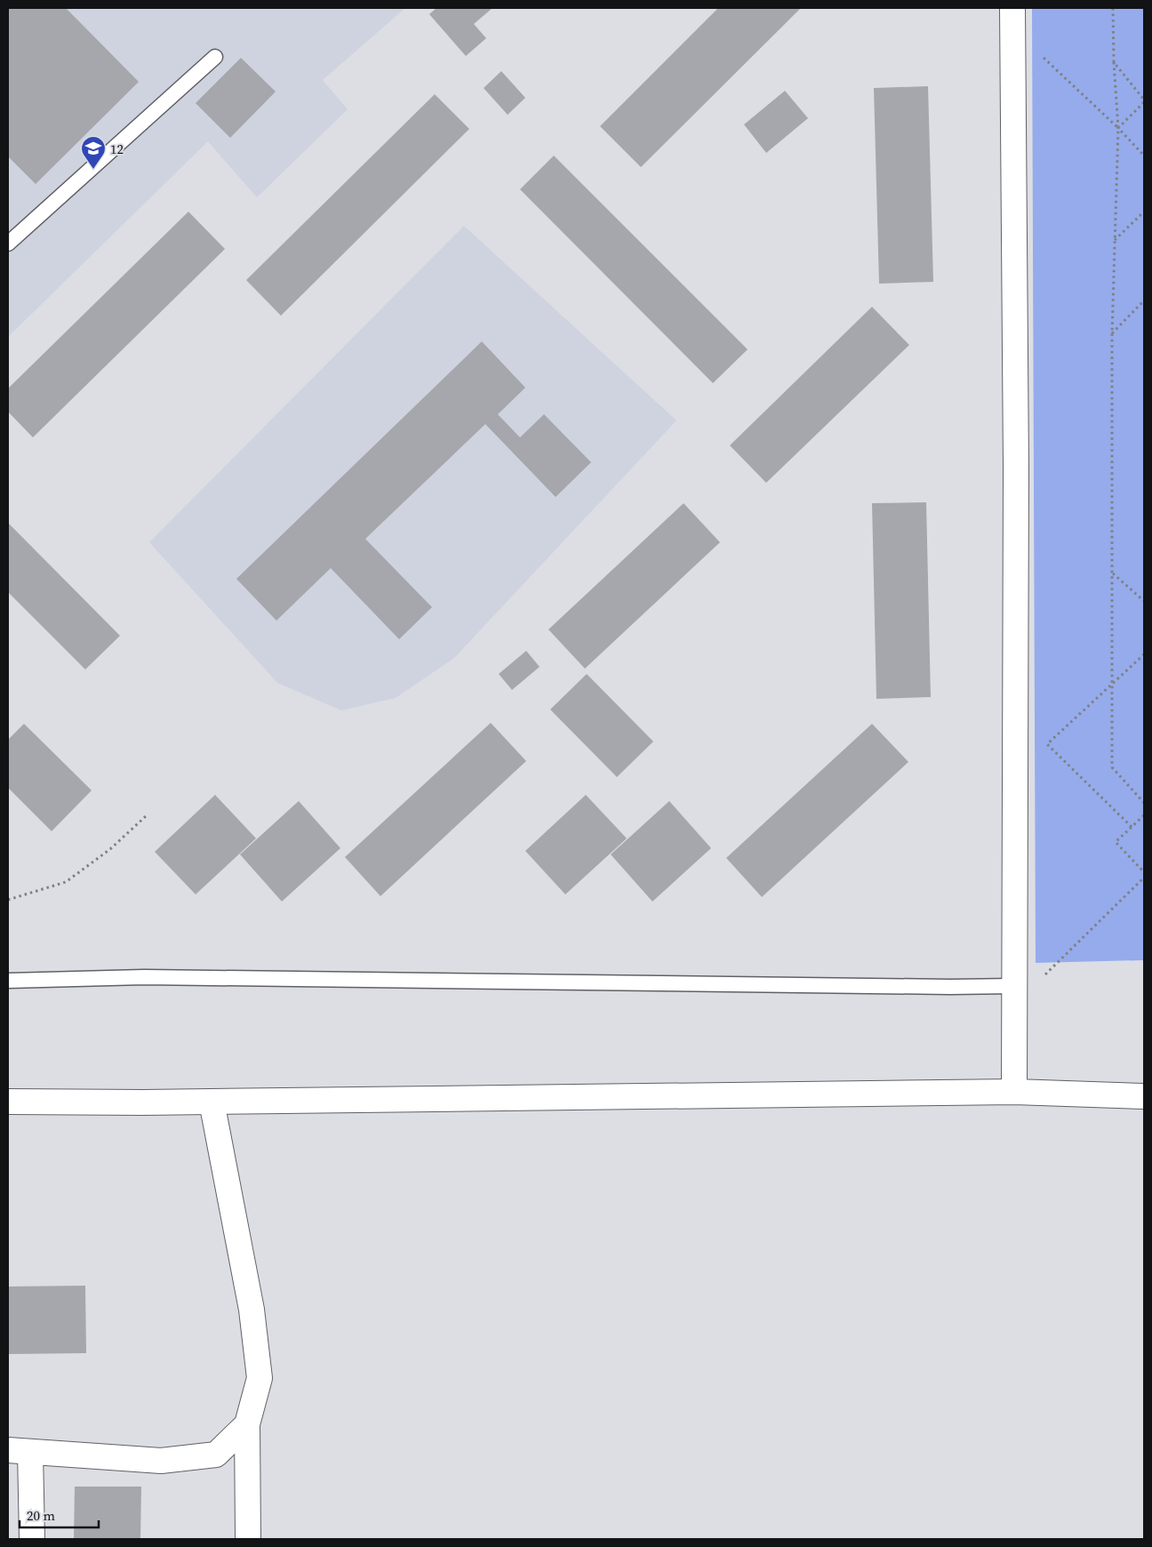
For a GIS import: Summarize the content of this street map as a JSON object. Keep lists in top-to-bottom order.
{
  "places": {
    "school or university": ["12"]
  },
  "scale_bar": "20 m"
}
